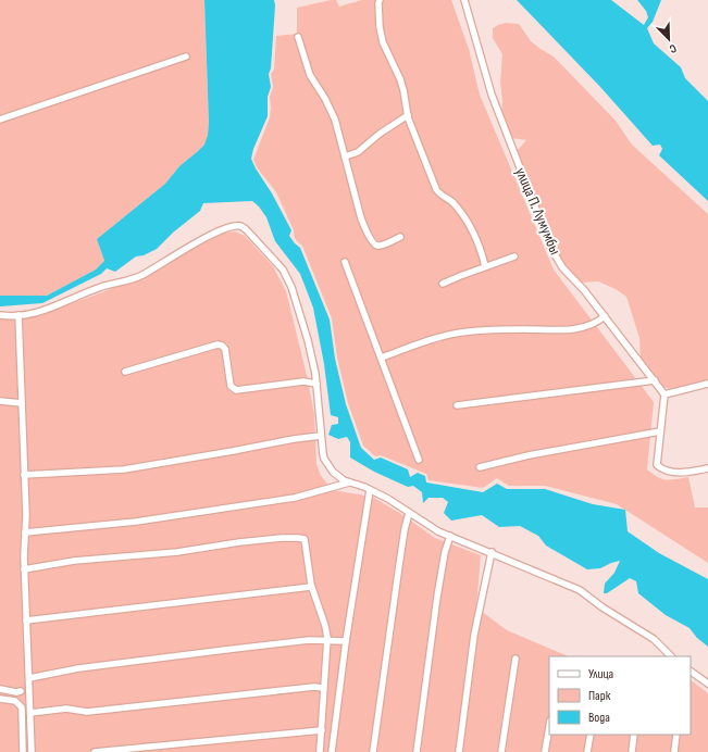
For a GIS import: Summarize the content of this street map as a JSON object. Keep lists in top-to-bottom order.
{
  "streets": {
    "street": ["улица П. Лумумбы"]
  },
  "legend": ["Улица", "Парк", "Вода"],
  "north": "bottom right"
}
